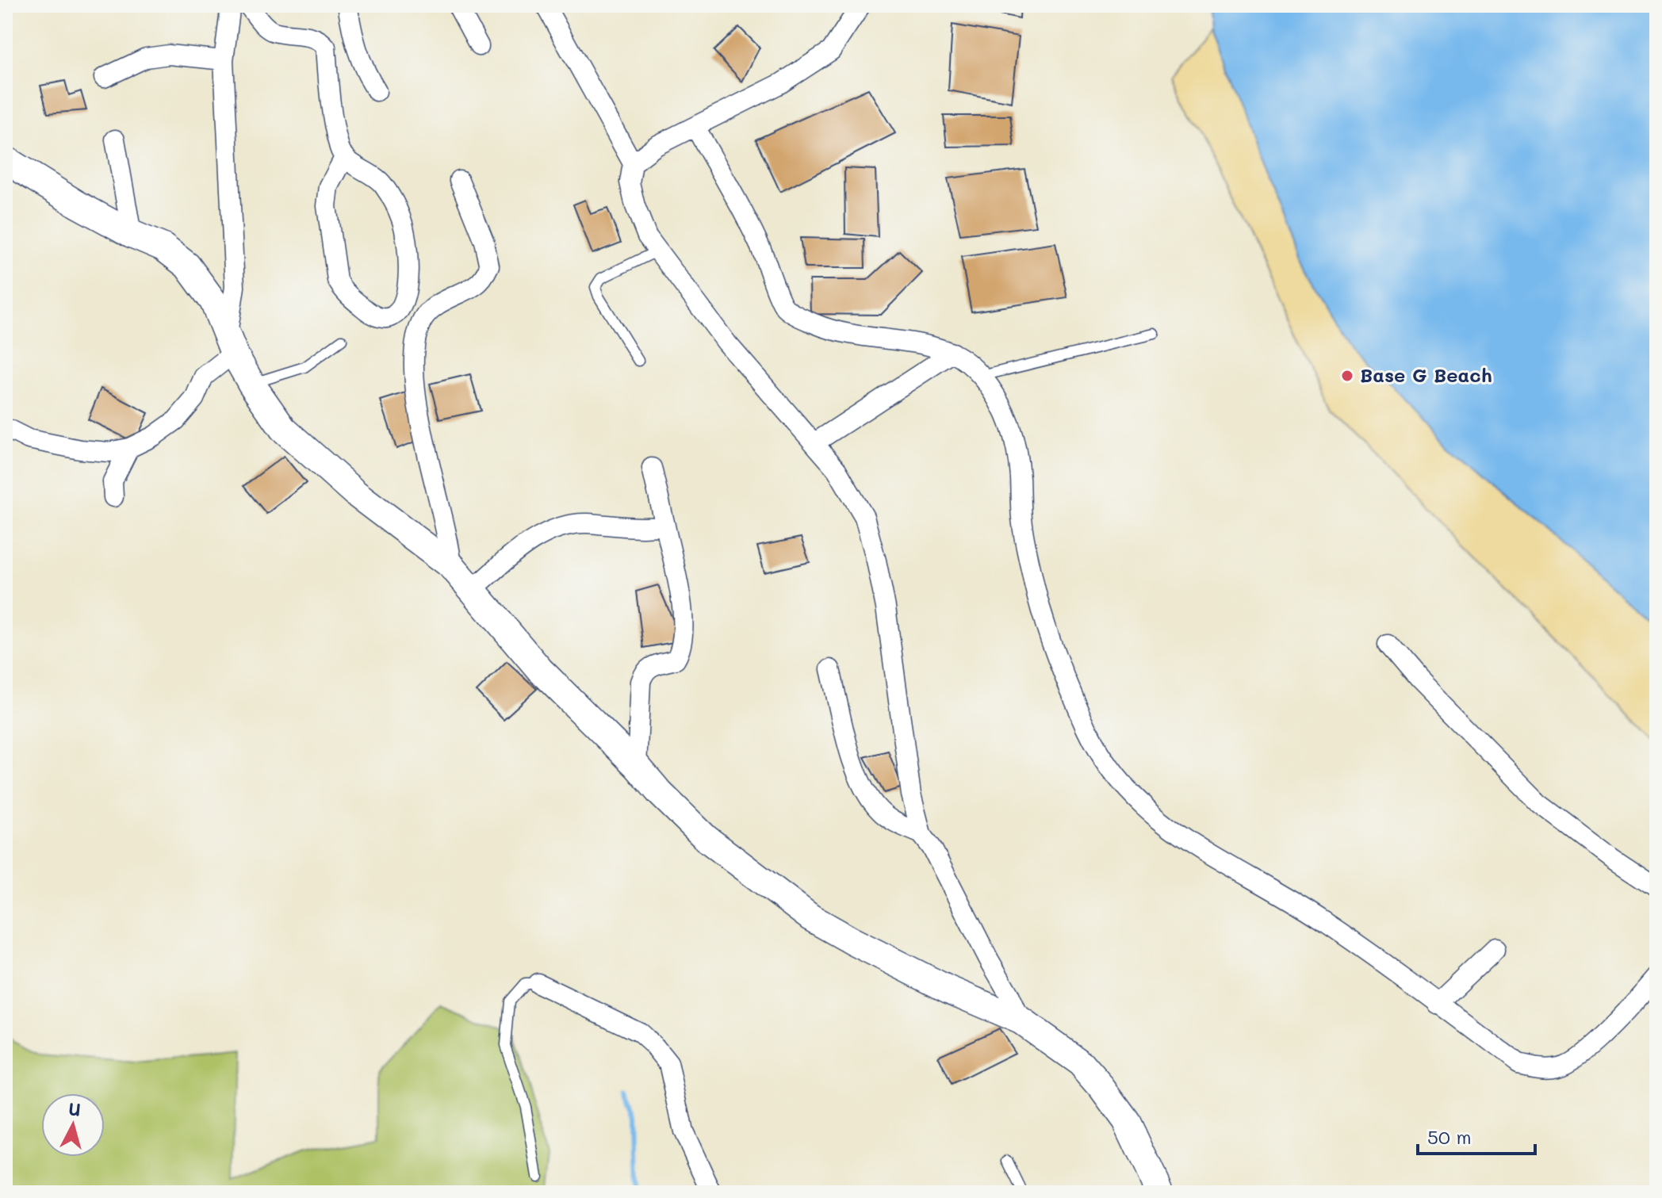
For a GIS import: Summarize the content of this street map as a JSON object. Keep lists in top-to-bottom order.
{
  "places": ["Base G Beach"],
  "scale_bar": "50 m",
  "north": "top"
}
